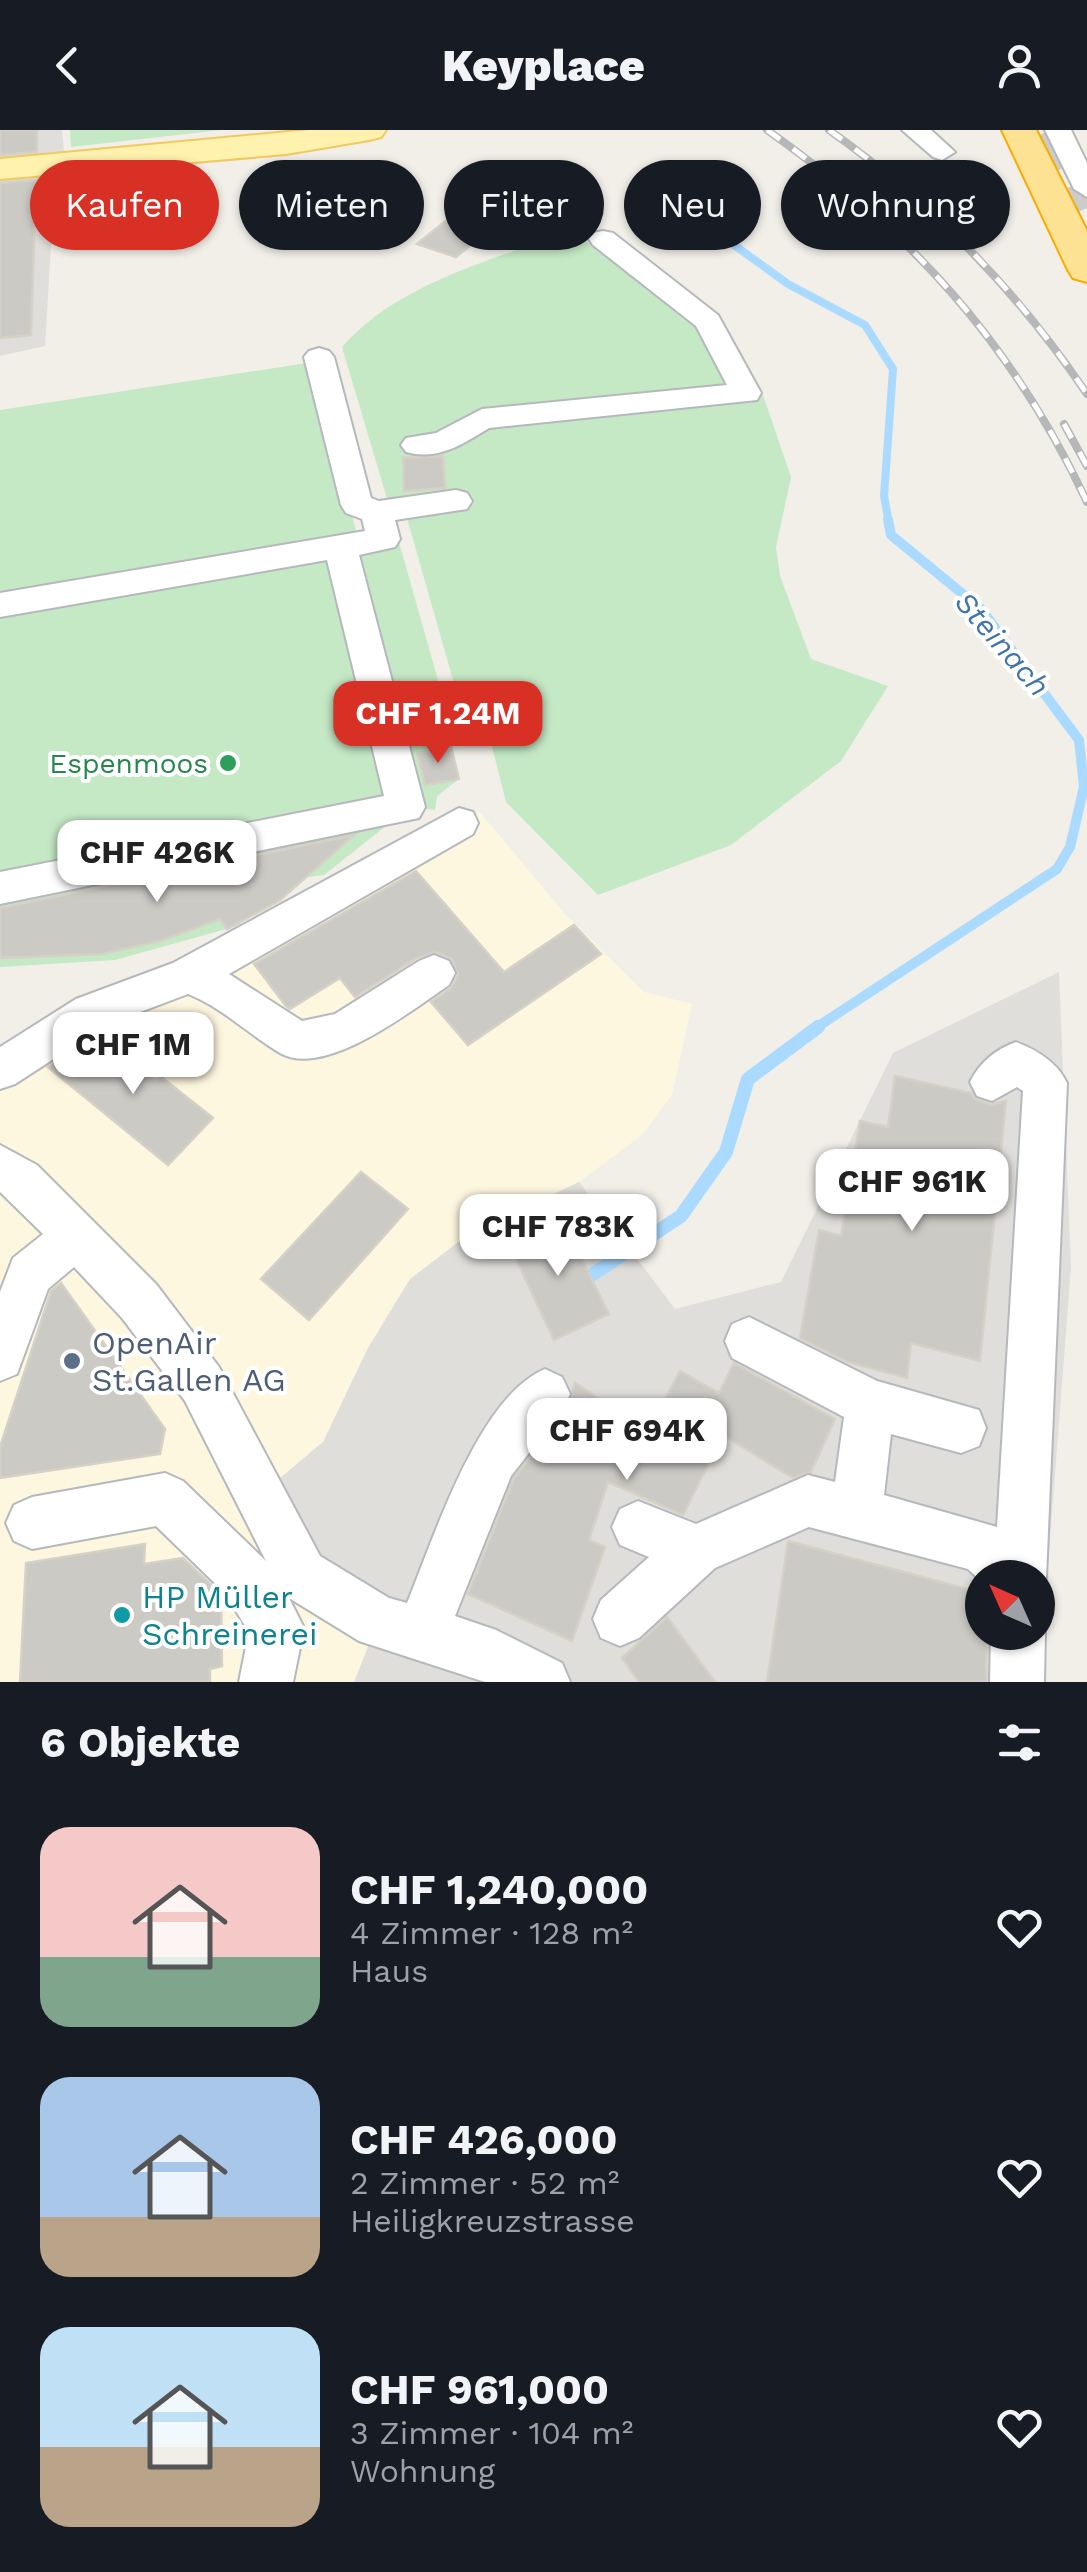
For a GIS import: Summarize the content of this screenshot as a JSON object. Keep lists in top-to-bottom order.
{
  "water": ["Steinach"],
  "places": ["Espenmoos", "OpenAir St.Gallen AG", "HP Müller Schreinerei"],
  "north": "top left",
  "page": {
    "header": "Keyplace",
    "chip": [
      "Kaufen",
      "Mieten",
      "Filter",
      "Neu",
      "Wohnung"
    ],
    "price": [
      "CHF 1.24M",
      "CHF 426K",
      "CHF 1M",
      "CHF 961K",
      "CHF 783K",
      "CHF 694K"
    ],
    "heading": "6 Objekte",
    "list": [
      {
        "name": "CHF 1,240,000",
        "note": "4 Zimmer · 128 m² · Haus"
      },
      {
        "name": "CHF 426,000",
        "note": "2 Zimmer · 52 m² · Heiligkreuzstrasse"
      },
      {
        "name": "CHF 961,000",
        "note": "3 Zimmer · 104 m² · Wohnung"
      }
    ]
  }
}
